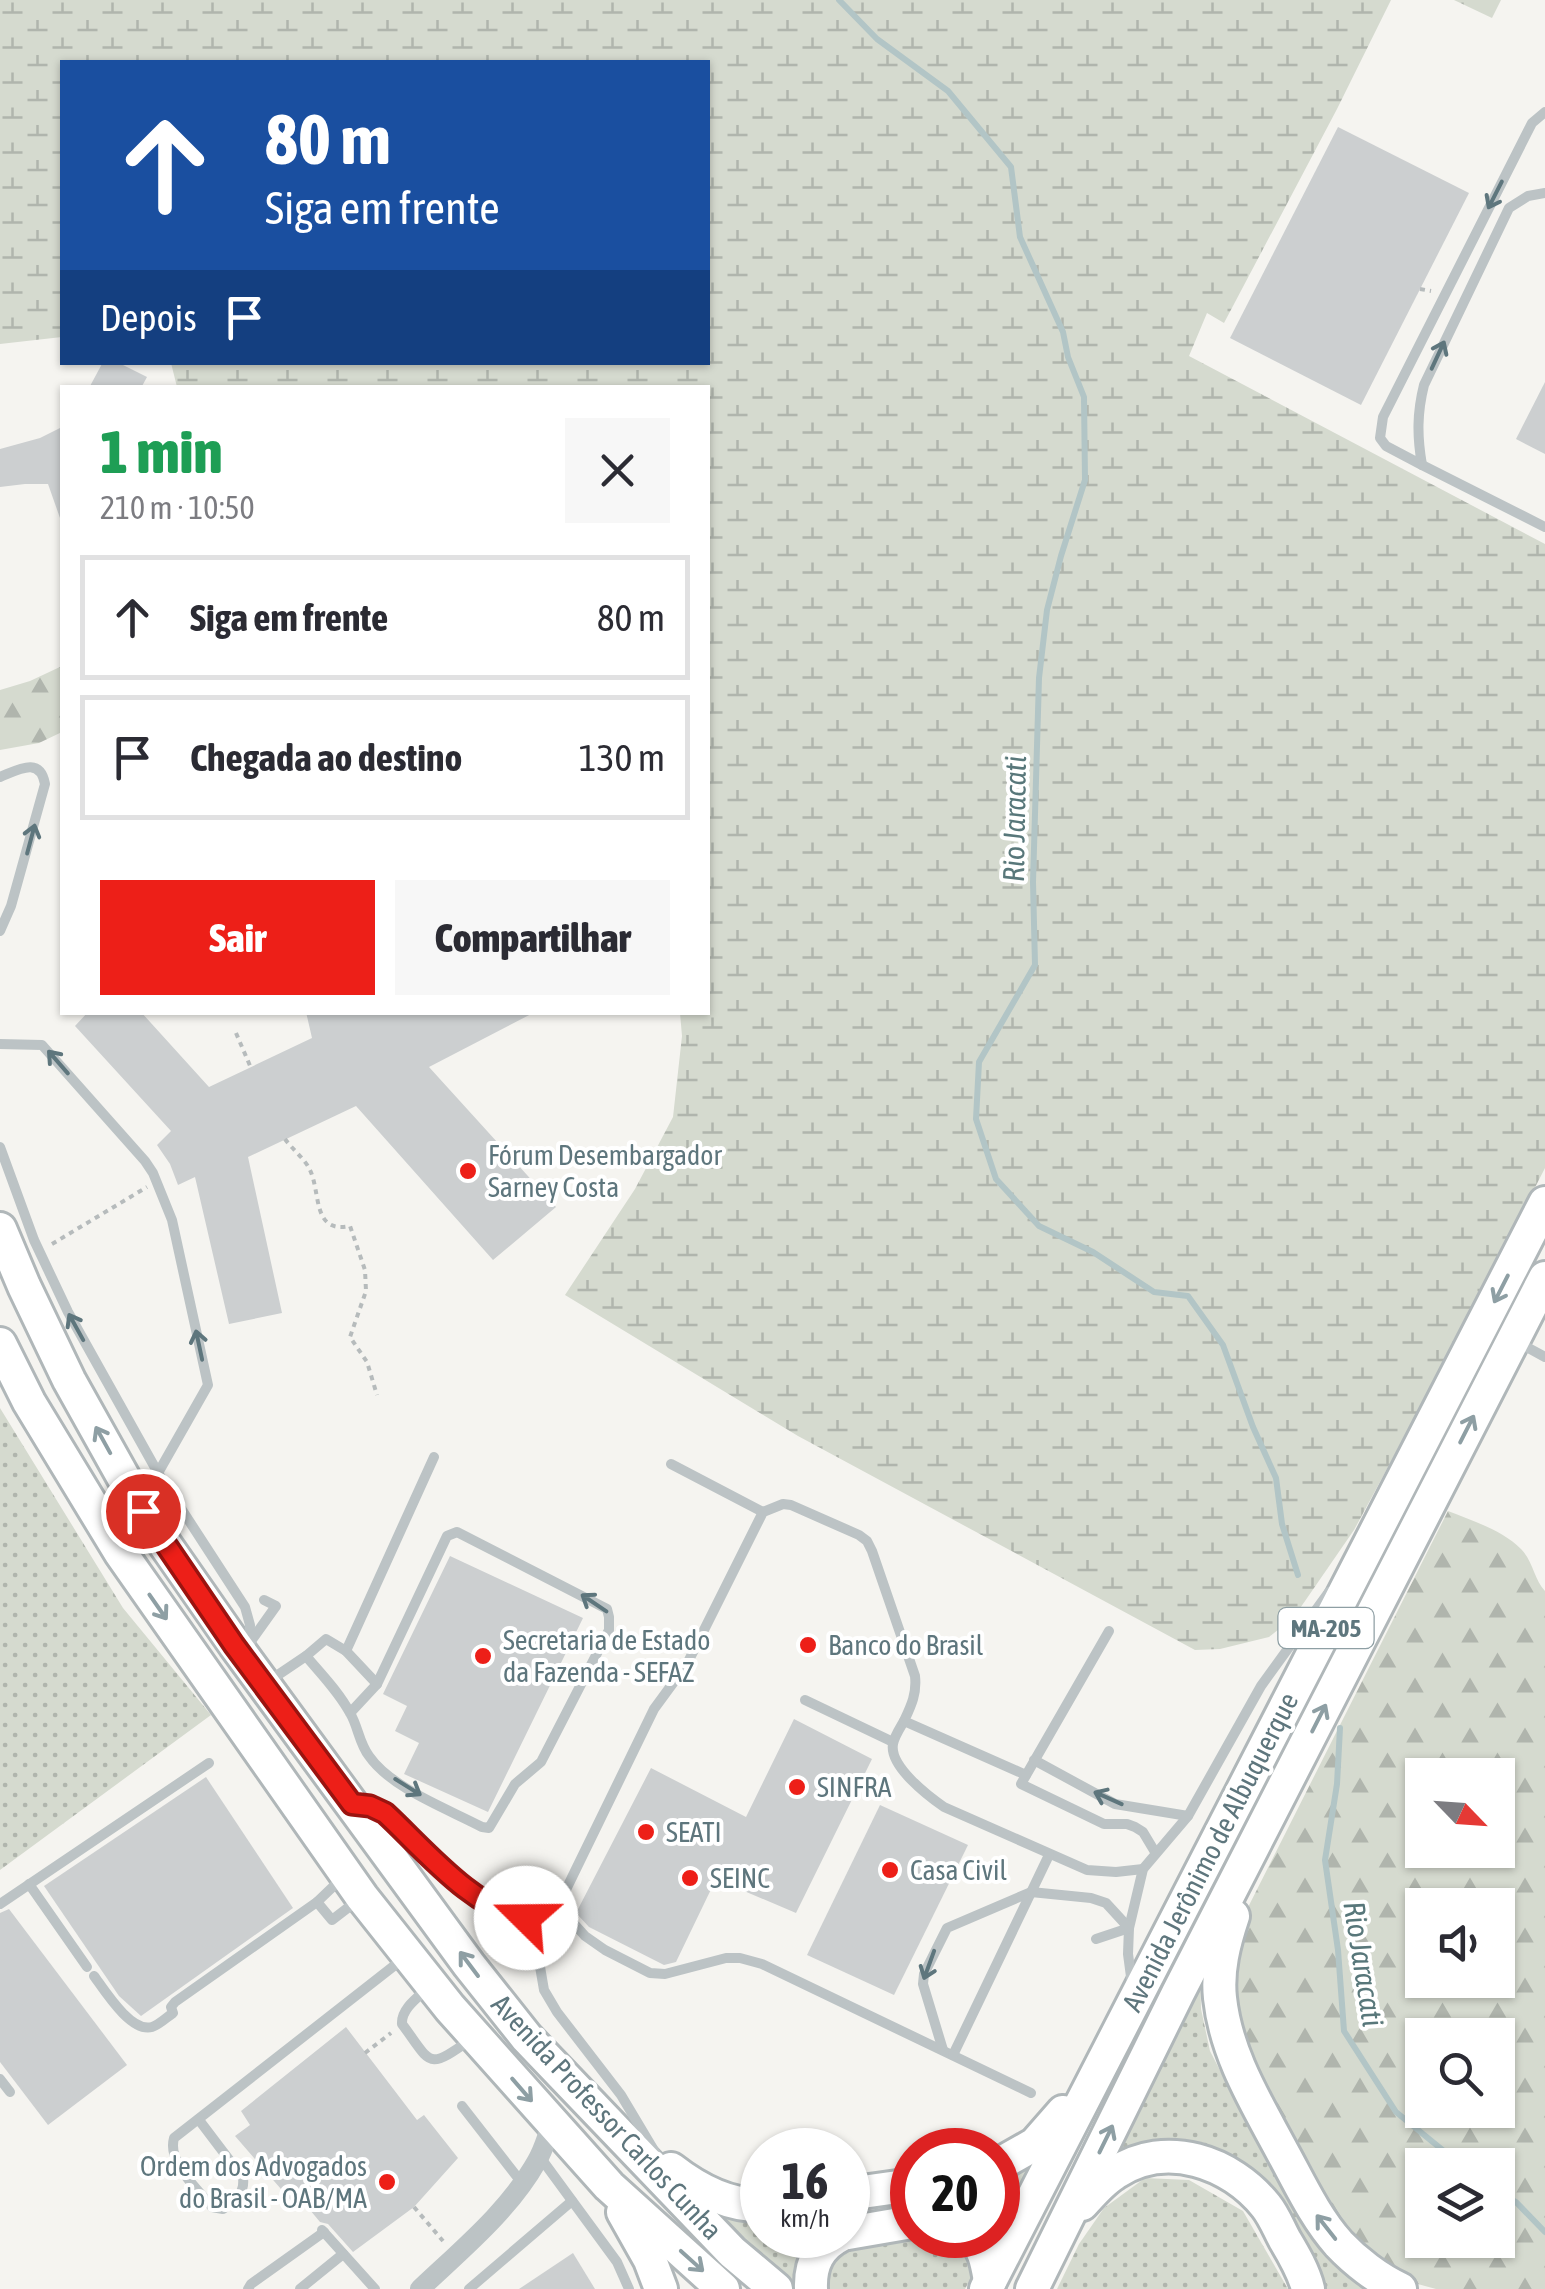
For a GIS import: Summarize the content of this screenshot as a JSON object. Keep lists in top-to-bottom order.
{
  "streets": {
    "main road": ["MA-205", "Avenida Jerônimo de Albuquerque", "Avenida Professor Carlos Cunha"]
  },
  "water": ["Rio Jaracati"],
  "places": [
    "Fórum Desembargador Sarney Costa",
    "Banco do Brasil",
    "Secretaria de Estado da Fazenda - SEFAZ",
    "SINFRA",
    "SEATI",
    "Casa Civil",
    "SEINC",
    "Ordem dos Advogados do Brasil - OAB/MA"
  ],
  "north": "bottom right",
  "page": {
    "turn": ["80 m", "Siga em frente"],
    "then": "Depois",
    "heading": ["1 min", "210 m · 10:50"],
    "list": [
      {
        "name": "Siga em frente",
        "value": "80 m"
      },
      {
        "name": "Chegada ao destino",
        "value": "130 m"
      }
    ],
    "buttons": ["Sair", "Compartilhar"],
    "speed": "16 km/h",
    "limit": "20"
  }
}
